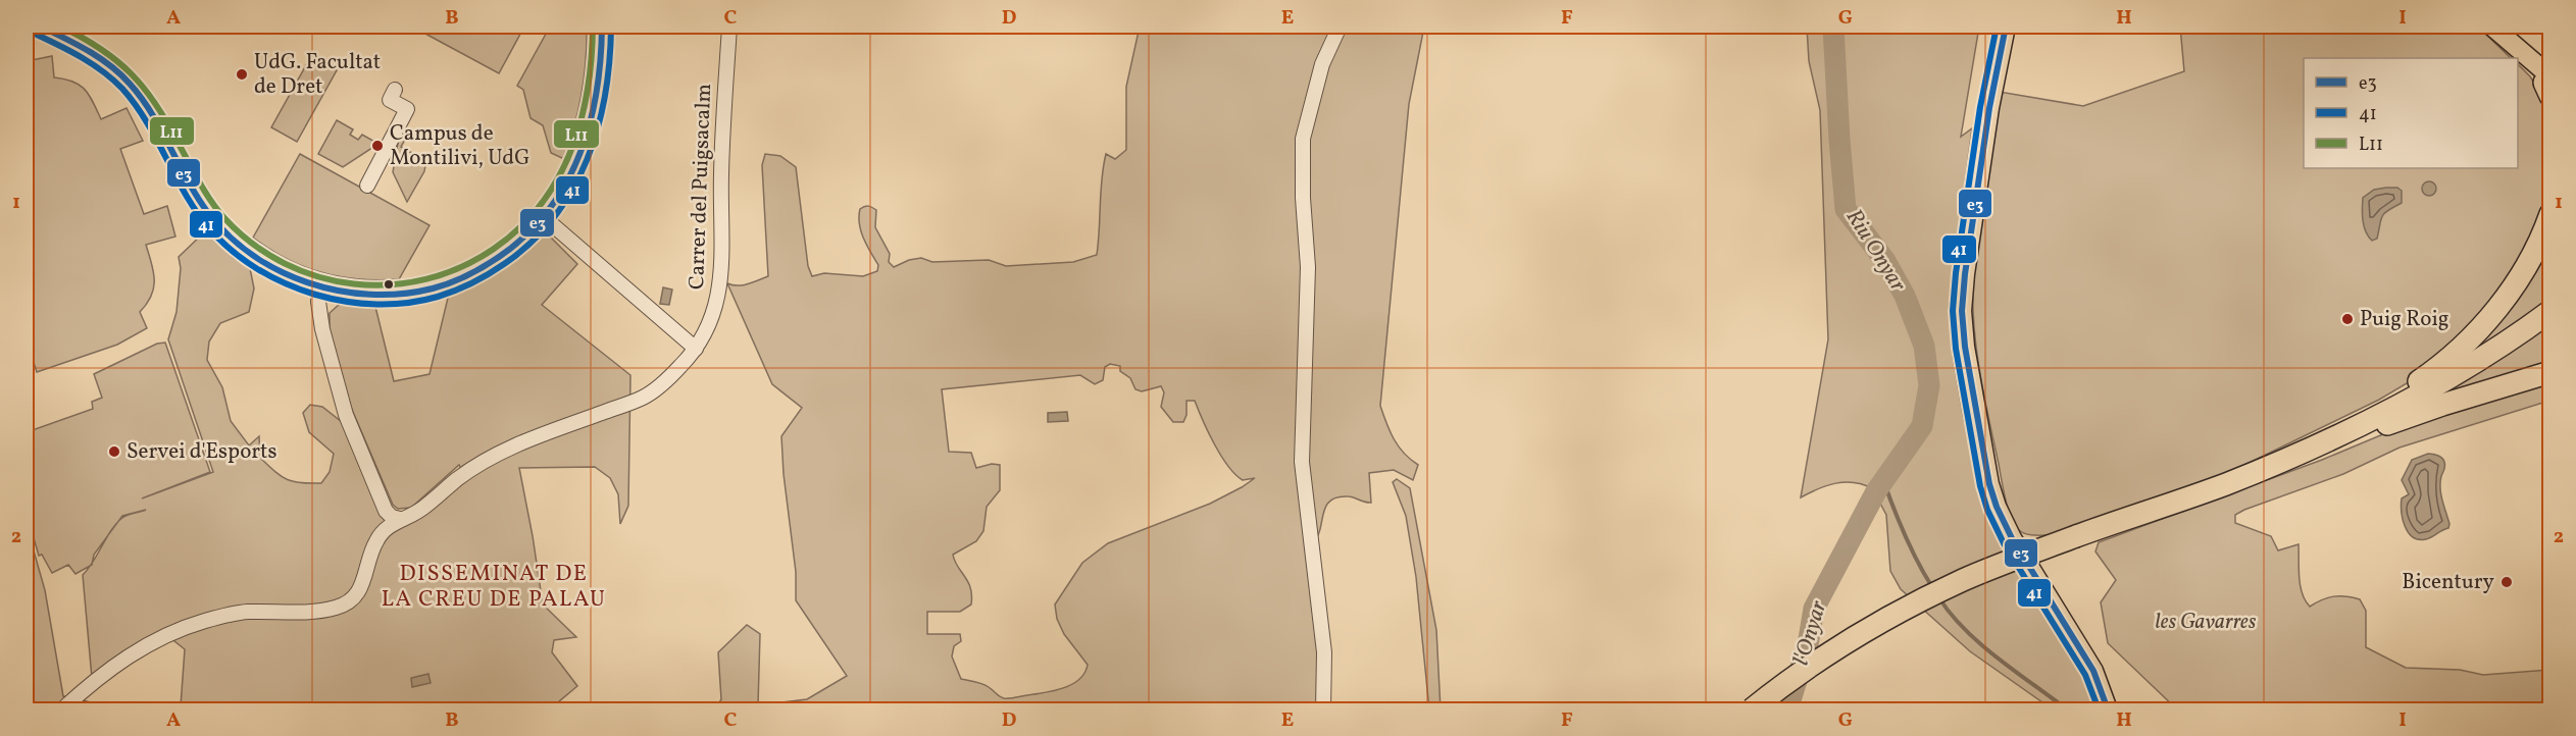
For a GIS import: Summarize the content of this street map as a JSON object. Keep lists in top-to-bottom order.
{
  "streets": {
    "street": ["Carrer del Puigsacalm"]
  },
  "districts": ["DISSEMINAT DE LA CREU DE PALAU"],
  "water": ["Riu Onyar", "l'Onyar"],
  "parks": ["les Gavarres"],
  "places": [
    "UdG. Facultat de Dret",
    "Campus de Montilivi, UdG",
    "Puig Roig",
    "Servei d'Esports",
    "Bicentury"
  ],
  "lines": ["transit line e3", "transit line 41", "transit line L11"],
  "legend": ["e3", "41", "L11"],
  "grid": {
    "columns": [
      "A",
      "B",
      "C",
      "D",
      "E",
      "F",
      "G",
      "H",
      "I"
    ],
    "rows": ["1", "2"]
  }
}
